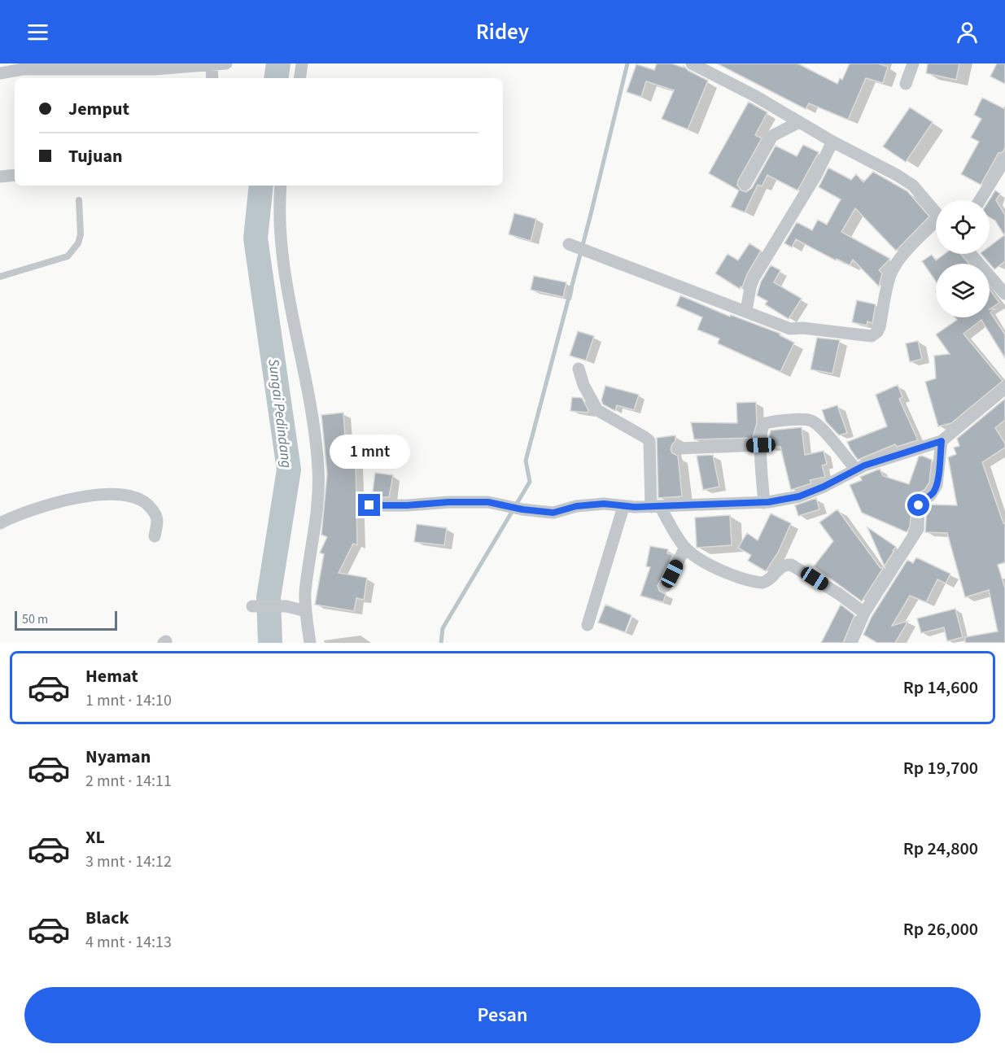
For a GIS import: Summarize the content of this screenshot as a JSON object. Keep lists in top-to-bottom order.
{
  "water": ["Sungai Pedindang"],
  "scale_bar": "50 m",
  "page": {
    "header": "Ridey",
    "banner": ["Jemput", "Tujuan"],
    "bubble": "1 mnt",
    "scale": "50 m",
    "list": [
      {
        "name": "Hemat",
        "note": "1 mnt · 14:10",
        "value": "Rp 14,600"
      },
      {
        "name": "Nyaman",
        "note": "2 mnt · 14:11",
        "value": "Rp 19,700"
      },
      {
        "name": "XL",
        "note": "3 mnt · 14:12",
        "value": "Rp 24,800"
      },
      {
        "name": "Black",
        "note": "4 mnt · 14:13",
        "value": "Rp 26,000"
      }
    ],
    "buttons": "Pesan"
  }
}
